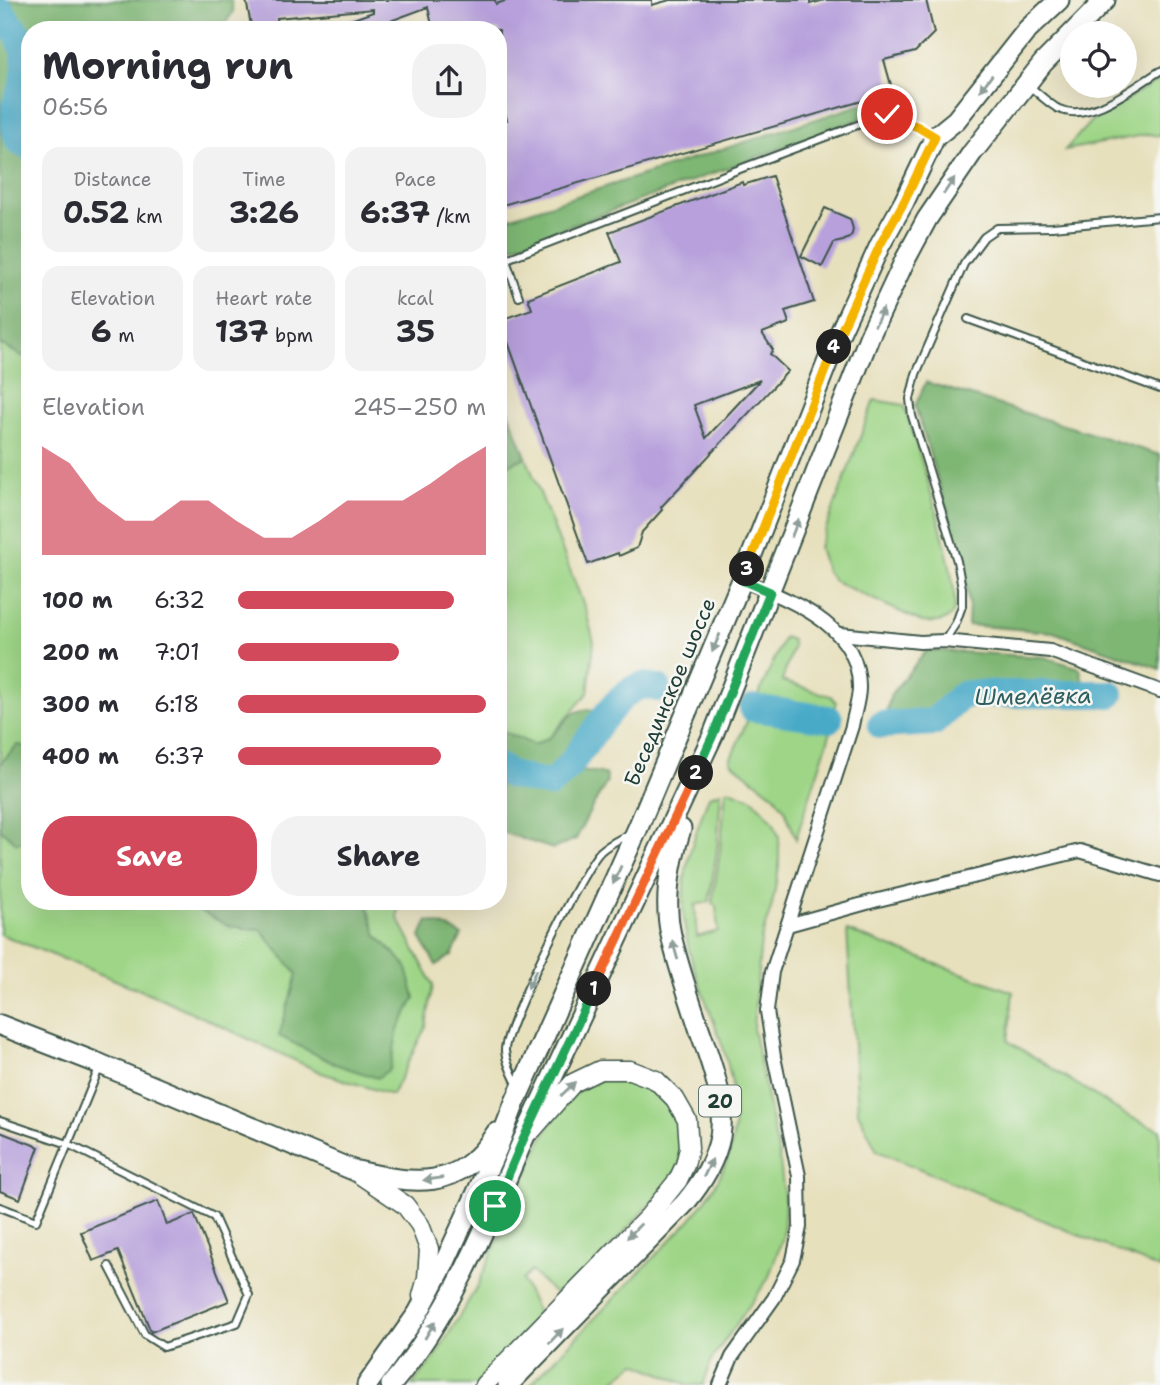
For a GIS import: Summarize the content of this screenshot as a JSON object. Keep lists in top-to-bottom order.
{
  "streets": {
    "main road": ["Бесединское шоссе", "20"]
  },
  "water": ["Шмелёвка"],
  "page": {
    "heading": ["Morning run", "06:56"],
    "stats": [
      ["Distance", "0.52 km"],
      ["Time", "3:26"],
      ["Pace", "6:37 /km"],
      ["Elevation", "6 m"],
      ["Heart rate", "137 bpm"],
      ["kcal", "35"]
    ],
    "pins": [
      "4",
      "3",
      "2",
      "1"
    ],
    "chart": ["Elevation", "245–250 m"],
    "list": [
      {
        "name": "100 m",
        "note": "6:32"
      },
      {
        "name": "200 m",
        "note": "7:01"
      },
      {
        "name": "300 m",
        "note": "6:18"
      },
      {
        "name": "400 m",
        "note": "6:37"
      }
    ],
    "buttons": ["Save", "Share"]
  }
}
